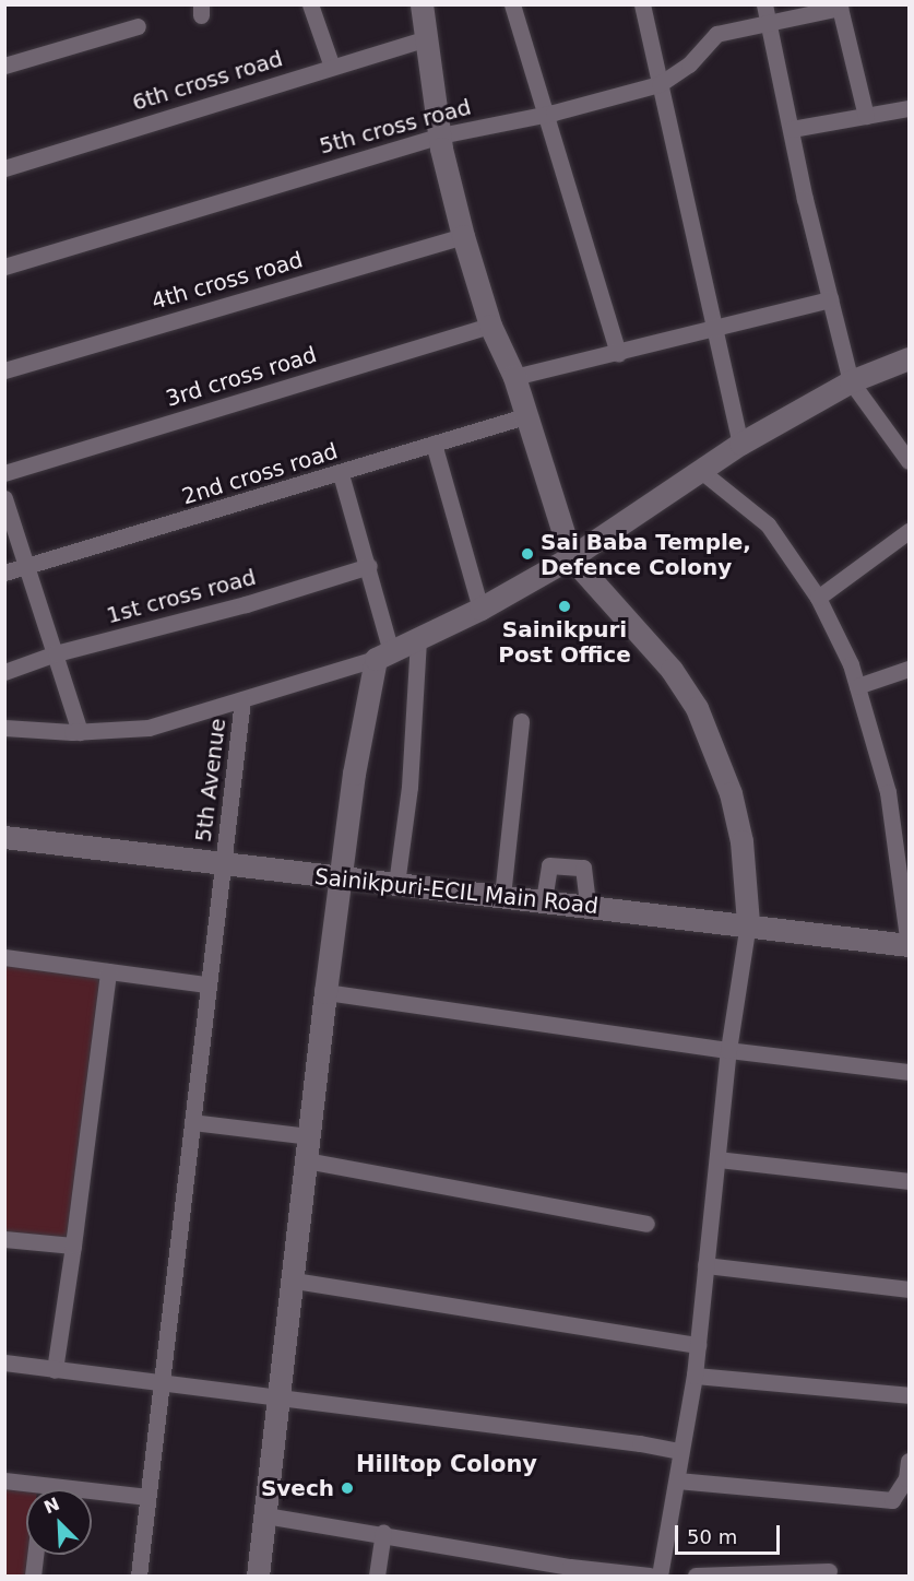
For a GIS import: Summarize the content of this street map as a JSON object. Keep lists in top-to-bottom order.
{
  "streets": {
    "street": [
      "6th cross road",
      "5th cross road",
      "4th cross road",
      "3rd cross road",
      "2nd cross road",
      "1st cross road",
      "5th Avenue",
      "Sainikpuri-ECIL Main Road"
    ]
  },
  "crossings": [
    ["5th Avenue", "Sainikpuri-ECIL Main Road"]
  ],
  "districts": ["Hilltop Colony"],
  "places": ["Sai Baba Temple, Defence Colony", "Sainikpuri Post Office", "Svech"],
  "scale_bar": "50 m",
  "north": "top left"
}
